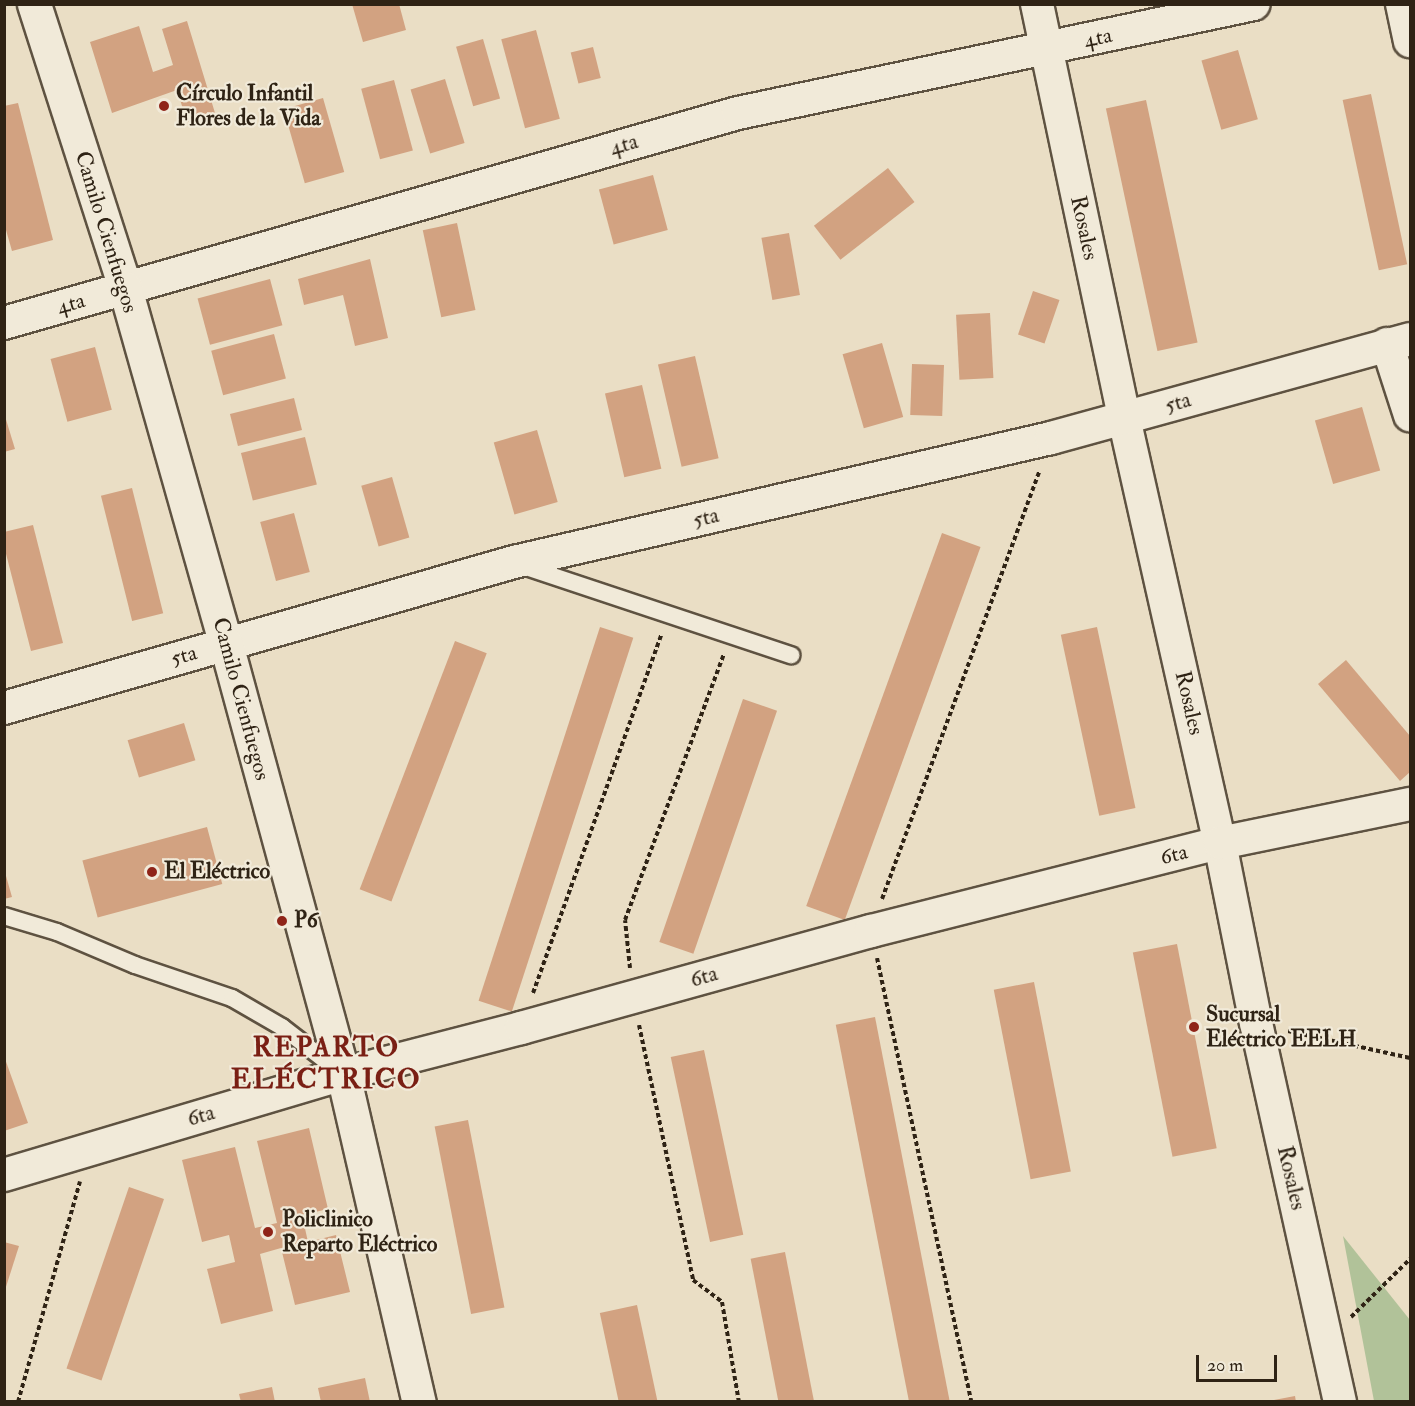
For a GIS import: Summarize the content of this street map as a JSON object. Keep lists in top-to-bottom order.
{
  "streets": {
    "street": [
      "4ta",
      "Rosales",
      "Camilo Cienfuegos",
      "5ta",
      "6ta"
    ]
  },
  "crossings": [
    ["4ta", "Rosales"],
    ["4ta", "Camilo Cienfuegos"],
    ["Rosales", "5ta"],
    ["Rosales", "6ta"],
    ["Camilo Cienfuegos", "5ta"],
    ["Camilo Cienfuegos", "6ta"]
  ],
  "districts": ["REPARTO ELÉCTRICO"],
  "places": [
    "Círculo Infantil Flores de la Vida",
    "El Eléctrico",
    "P6",
    "Sucursal Eléctrico EELH",
    "Policlinico Reparto Eléctrico"
  ],
  "scale_bar": "20 m"
}
